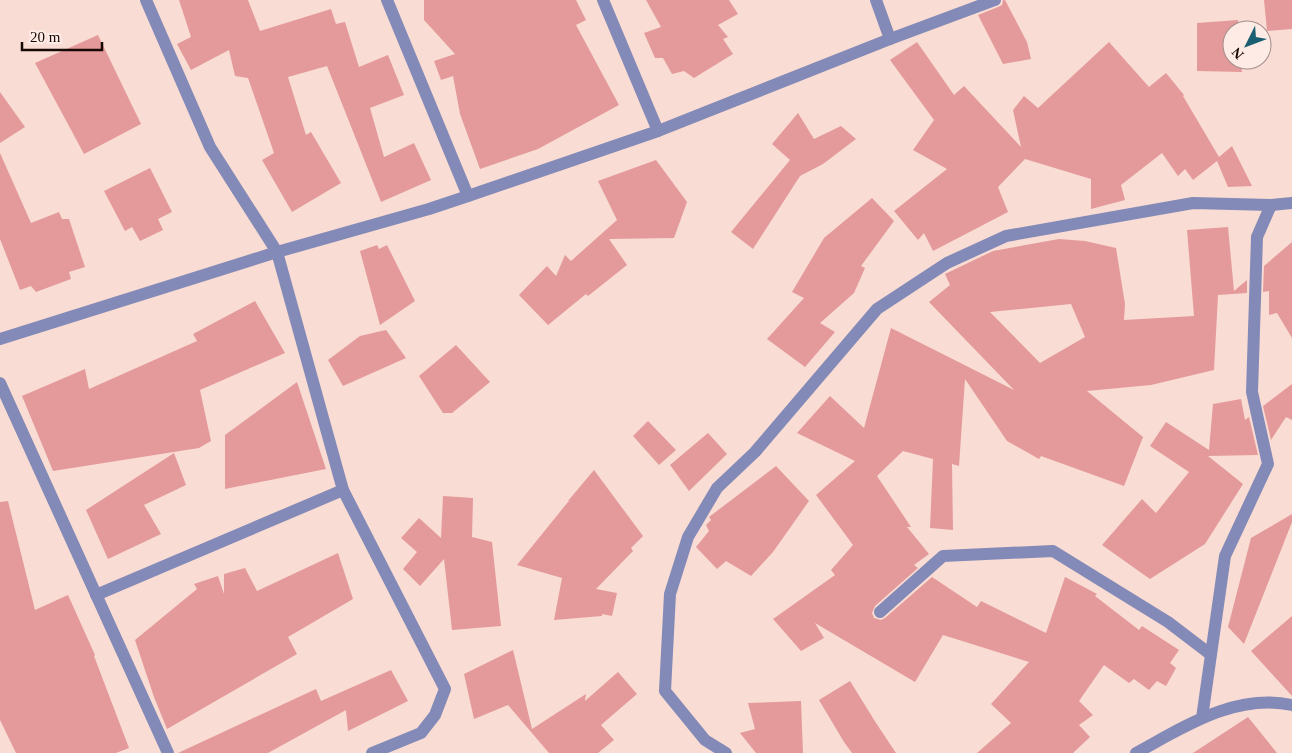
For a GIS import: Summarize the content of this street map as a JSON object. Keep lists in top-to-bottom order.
{
  "scale_bar": "20 m",
  "north": "bottom left"
}
